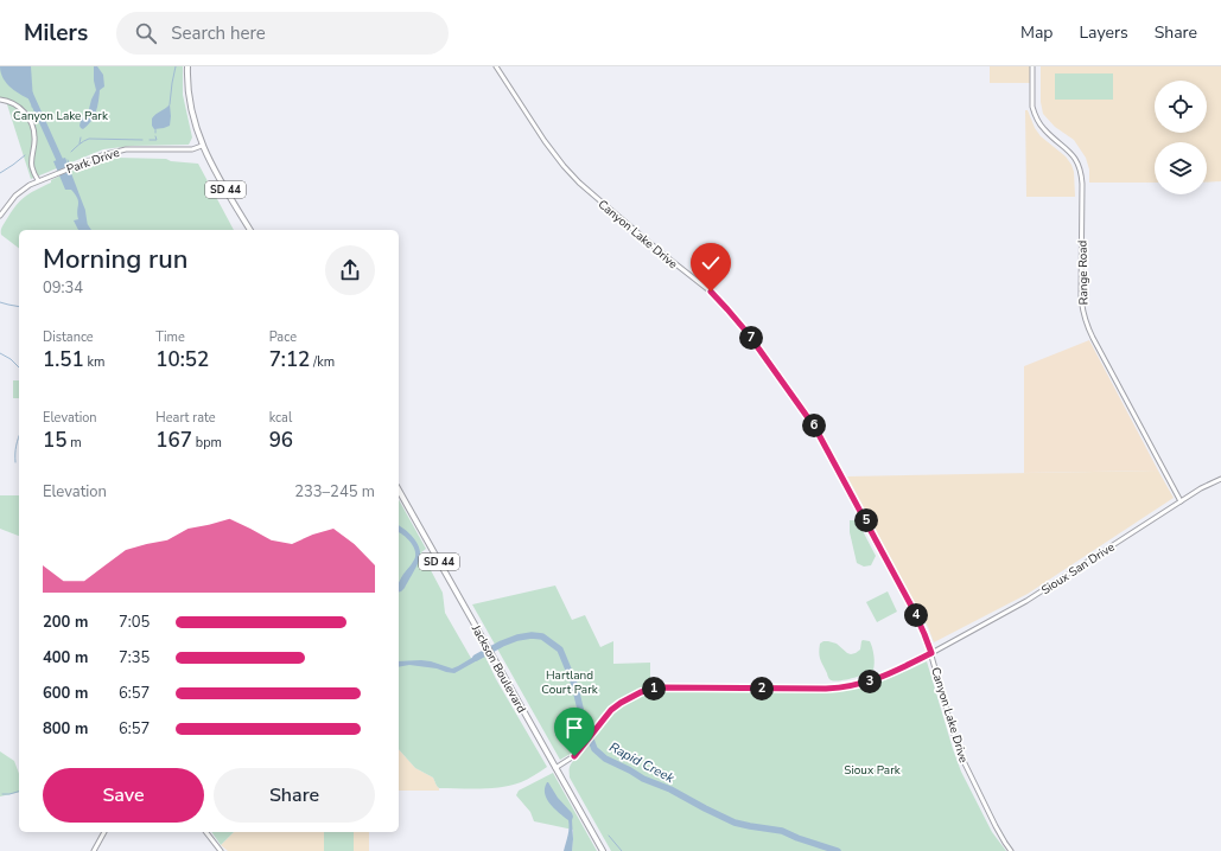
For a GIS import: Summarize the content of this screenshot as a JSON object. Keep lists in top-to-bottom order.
{
  "streets": {
    "main road": ["SD 44", "Jackson Boulevard"],
    "street": [
      "Park Drive",
      "Canyon Lake Drive",
      "Range Road",
      "Sioux San Drive"
    ]
  },
  "crossings": [
    ["Park Drive", "SD 44"],
    ["Canyon Lake Drive", "Sioux San Drive"],
    ["Range Road", "Sioux San Drive"],
    ["Sioux San Drive", "Jackson Boulevard"]
  ],
  "water": ["Rapid Creek"],
  "parks": ["Canyon Lake Park", "Hartland Court Park", "Sioux Park"],
  "page": {
    "header": "Milers",
    "search": "Search here",
    "nav": ["Map", "Layers", "Share"],
    "heading": ["Morning run", "09:34"],
    "stats": [
      ["Distance", "1.51 km"],
      ["Time", "10:52"],
      ["Pace", "7:12 /km"],
      ["Elevation", "15 m"],
      ["Heart rate", "167 bpm"],
      ["kcal", "96"]
    ],
    "pins": [
      "7",
      "6",
      "5",
      "4",
      "3",
      "1",
      "2"
    ],
    "chart": ["Elevation", "233–245 m"],
    "list": [
      {
        "name": "200 m",
        "note": "7:05"
      },
      {
        "name": "400 m",
        "note": "7:35"
      },
      {
        "name": "600 m",
        "note": "6:57"
      },
      {
        "name": "800 m",
        "note": "6:57"
      }
    ],
    "buttons": ["Save", "Share"]
  }
}
